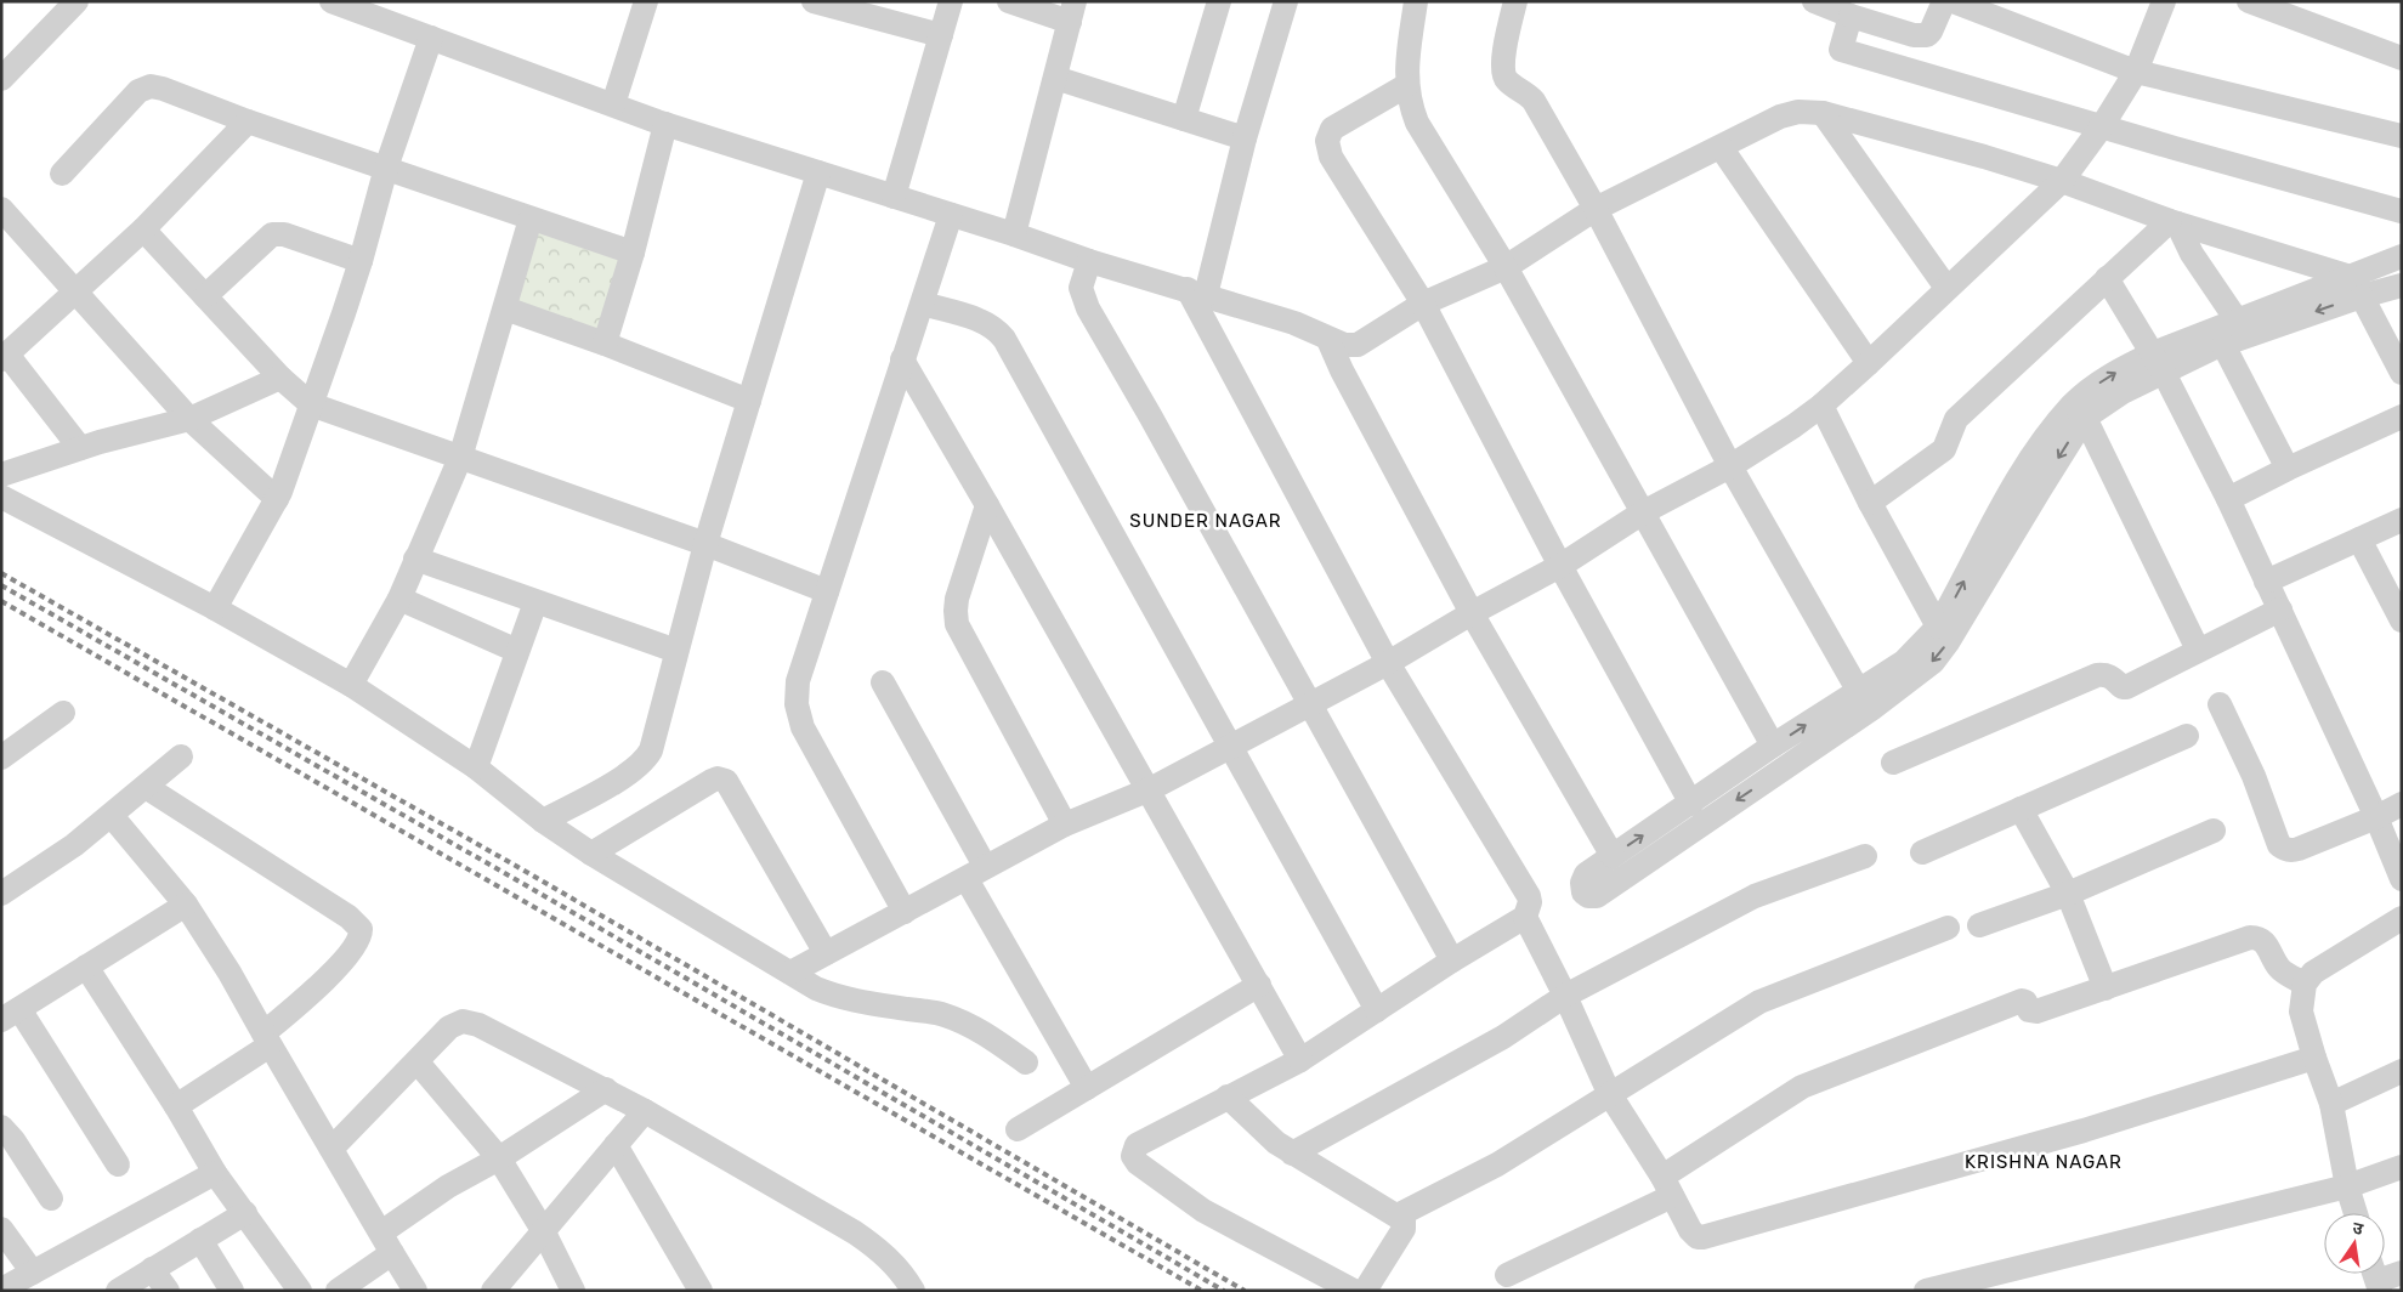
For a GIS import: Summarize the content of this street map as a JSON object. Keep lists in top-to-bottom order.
{
  "districts": ["SUNDER NAGAR", "KRISHNA NAGAR"],
  "north": "top"
}
